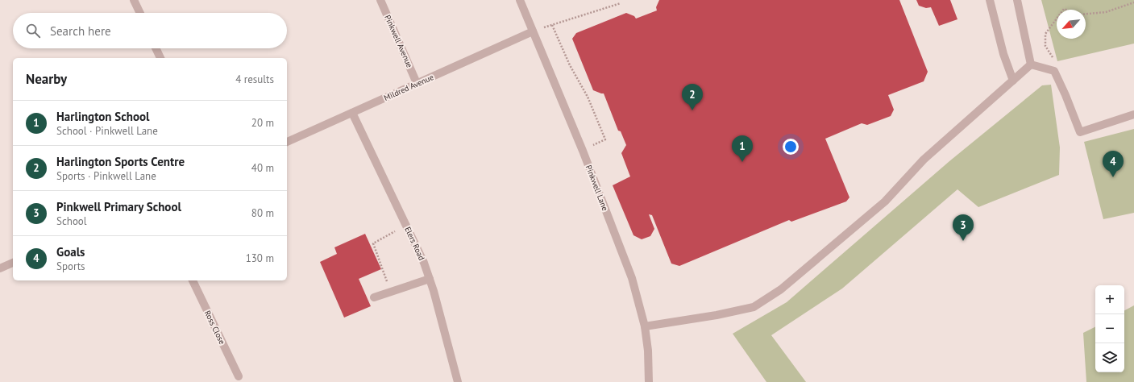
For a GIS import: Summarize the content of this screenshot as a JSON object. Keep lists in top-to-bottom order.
{
  "streets": {
    "street": [
      "Pinkwell Avenue",
      "Mildred Avenue",
      "Pinkwell Lane",
      "Elers Road",
      "Ross Close"
    ]
  },
  "crossings": [
    ["Pinkwell Avenue", "Mildred Avenue"],
    ["Mildred Avenue", "Pinkwell Lane"],
    ["Mildred Avenue", "Elers Road"]
  ],
  "north": "bottom left",
  "page": {
    "search": "Search here",
    "heading": ["Nearby", "4 results"],
    "pins": [
      "2",
      "1",
      "4",
      "3"
    ],
    "list": [
      {
        "mark": "1",
        "name": "Harlington School",
        "note": "School · Pinkwell Lane",
        "value": "20 m"
      },
      {
        "mark": "2",
        "name": "Harlington Sports Centre",
        "note": "Sports · Pinkwell Lane",
        "value": "40 m"
      },
      {
        "mark": "3",
        "name": "Pinkwell Primary School",
        "note": "School",
        "value": "80 m"
      },
      {
        "mark": "4",
        "name": "Goals",
        "note": "Sports",
        "value": "130 m"
      }
    ],
    "map_buttons": ["+", "−"]
  }
}
